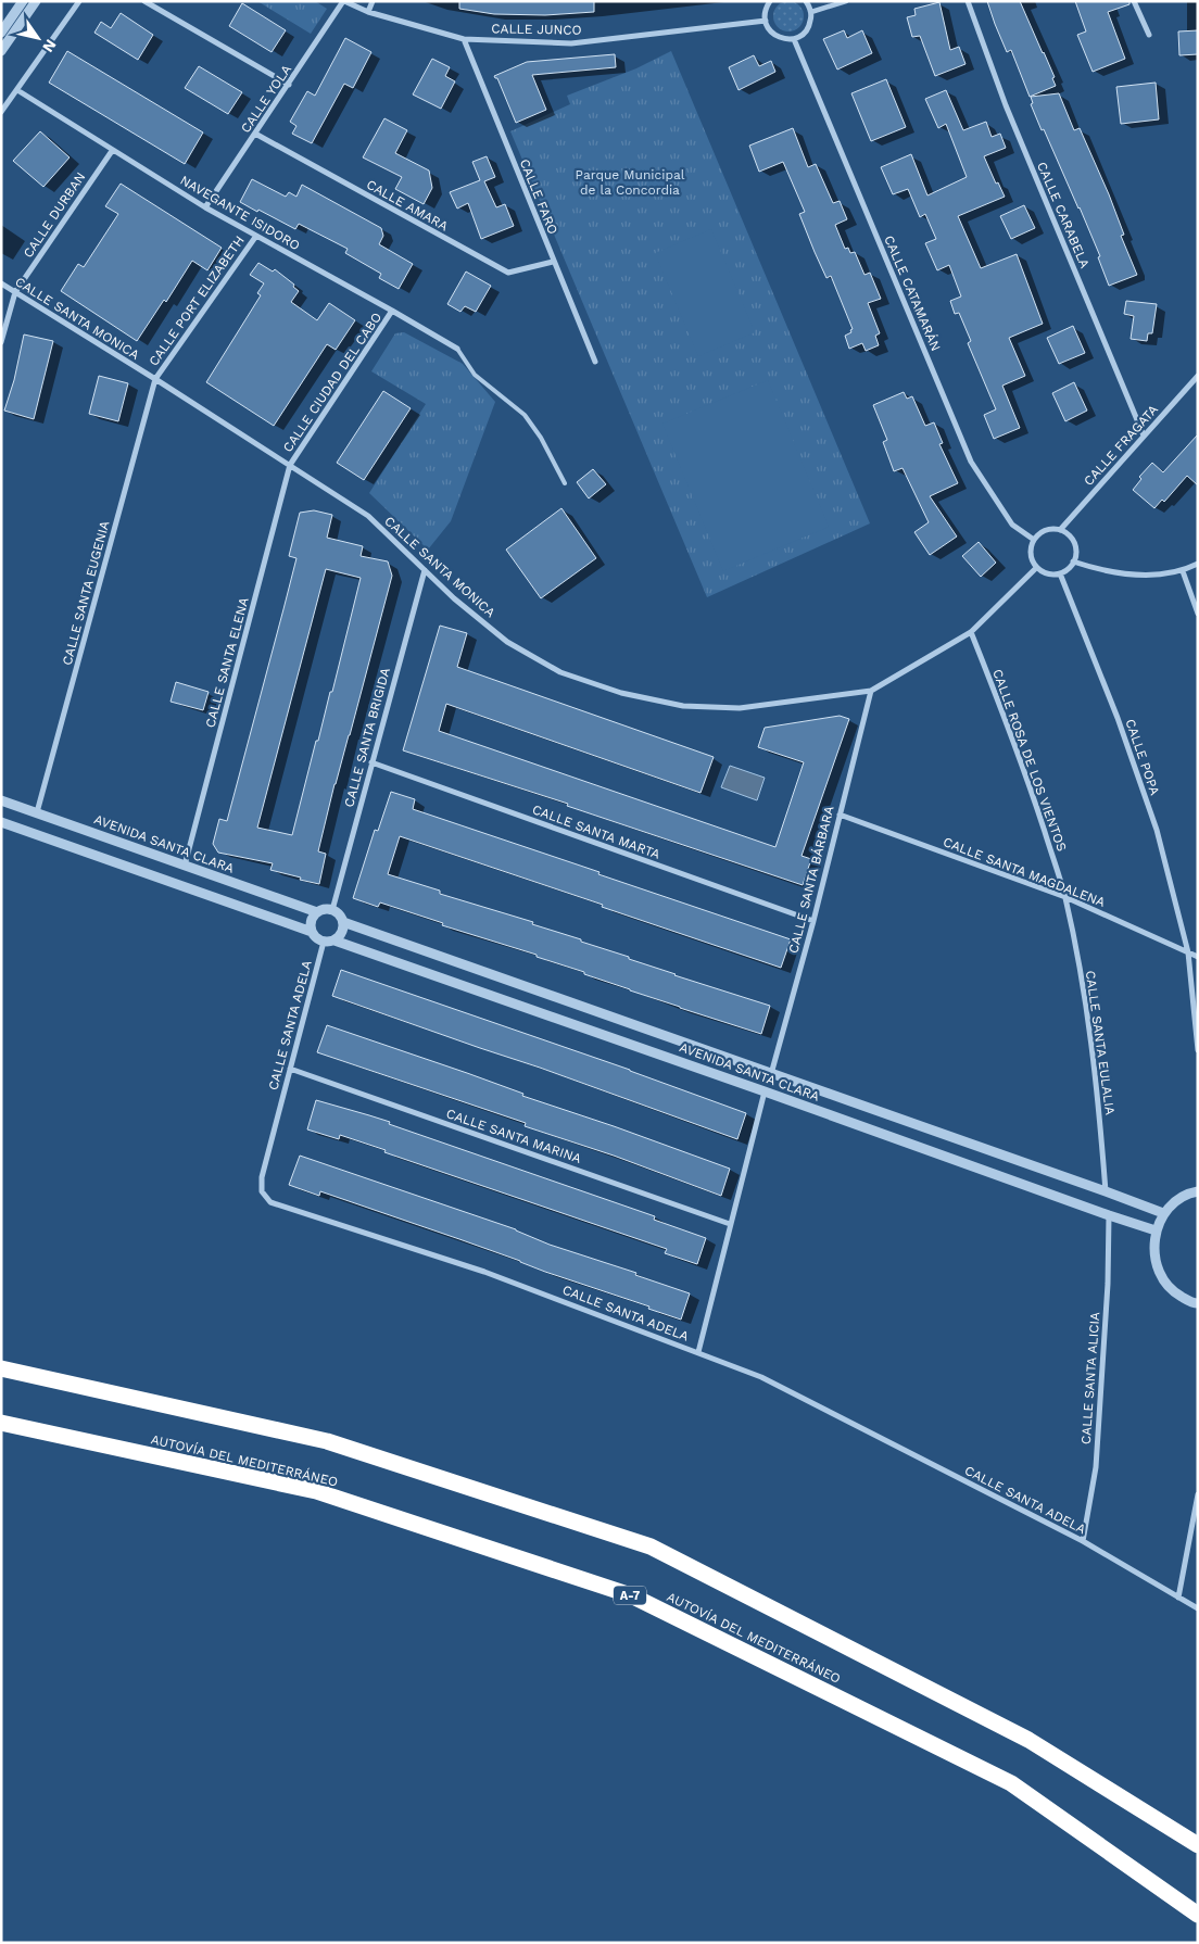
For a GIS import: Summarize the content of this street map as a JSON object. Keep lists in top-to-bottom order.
{
  "streets": {
    "highway": ["AUTOVÍA DEL MEDITERRÁNEO", "A-7"],
    "street": [
      "CALLE JUNCO",
      "CALLE YOLA",
      "CALLE FARO",
      "CALLE AMARA",
      "NAVEGANTE ISIDORO",
      "CALLE DURBAN",
      "CALLE CARABELA",
      "CALLE CATAMARÁN",
      "CALLE PORT ELIZABETH",
      "CALLE SANTA MONICA",
      "CALLE CIUDAD DEL CABO",
      "CALLE FRAGATA",
      "CALLE SANTA EUGENIA",
      "CALLE SANTA ELENA",
      "CALLE SANTA BRIGIDA",
      "CALLE POPA",
      "CALLE ROSA DE LOS VIENTOS",
      "CALLE SANTA MARTA",
      "AVENIDA SANTA CLARA",
      "CALLE SANTA MAGDALENA",
      "CALLE SANTA BÁRBARA",
      "CALLE SANTA ADELA",
      "CALLE SANTA EULALIA",
      "CALLE SANTA MARINA",
      "CALLE SANTA ALICIA"
    ]
  },
  "crossings": [
    ["CALLE JUNCO", "CALLE YOLA"],
    ["CALLE JUNCO", "CALLE FARO"],
    ["CALLE YOLA", "CALLE AMARA"],
    ["CALLE YOLA", "NAVEGANTE ISIDORO"],
    ["CALLE FARO", "CALLE AMARA"],
    ["NAVEGANTE ISIDORO", "CALLE DURBAN"],
    ["NAVEGANTE ISIDORO", "CALLE PORT ELIZABETH"],
    ["NAVEGANTE ISIDORO", "CALLE CIUDAD DEL CABO"],
    ["CALLE DURBAN", "CALLE SANTA MONICA"],
    ["CALLE CARABELA", "CALLE FRAGATA"],
    ["CALLE CATAMARÁN", "CALLE SANTA MONICA"],
    ["CALLE CATAMARÁN", "CALLE FRAGATA"],
    ["CALLE CATAMARÁN", "CALLE POPA"],
    ["CALLE PORT ELIZABETH", "CALLE SANTA MONICA"],
    ["CALLE PORT ELIZABETH", "CALLE SANTA EUGENIA"],
    ["CALLE SANTA MONICA", "CALLE CIUDAD DEL CABO"],
    ["CALLE SANTA MONICA", "CALLE FRAGATA"],
    ["CALLE SANTA MONICA", "CALLE SANTA EUGENIA"],
    ["CALLE SANTA MONICA", "CALLE SANTA ELENA"],
    ["CALLE SANTA MONICA", "CALLE SANTA BRIGIDA"],
    ["CALLE SANTA MONICA", "CALLE POPA"],
    ["CALLE SANTA MONICA", "CALLE ROSA DE LOS VIENTOS"],
    ["CALLE SANTA MONICA", "CALLE SANTA BÁRBARA"],
    ["CALLE CIUDAD DEL CABO", "CALLE SANTA ELENA"],
    ["CALLE FRAGATA", "CALLE POPA"],
    ["CALLE SANTA EUGENIA", "AVENIDA SANTA CLARA"],
    ["CALLE SANTA ELENA", "AVENIDA SANTA CLARA"],
    ["CALLE SANTA BRIGIDA", "CALLE SANTA MARTA"],
    ["CALLE SANTA BRIGIDA", "AVENIDA SANTA CLARA"],
    ["CALLE SANTA BRIGIDA", "CALLE SANTA ADELA"],
    ["CALLE POPA", "CALLE SANTA MAGDALENA"],
    ["CALLE ROSA DE LOS VIENTOS", "CALLE SANTA MAGDALENA"],
    ["CALLE ROSA DE LOS VIENTOS", "CALLE SANTA EULALIA"],
    ["CALLE SANTA MARTA", "CALLE SANTA BÁRBARA"],
    ["AVENIDA SANTA CLARA", "CALLE SANTA BÁRBARA"],
    ["AVENIDA SANTA CLARA", "CALLE SANTA ADELA"],
    ["AVENIDA SANTA CLARA", "CALLE SANTA EULALIA"],
    ["AVENIDA SANTA CLARA", "CALLE SANTA ALICIA"],
    ["CALLE SANTA MAGDALENA", "CALLE SANTA BÁRBARA"],
    ["CALLE SANTA MAGDALENA", "CALLE SANTA EULALIA"],
    ["CALLE SANTA ADELA", "CALLE SANTA MARINA"],
    ["CALLE SANTA ADELA", "CALLE SANTA ALICIA"]
  ],
  "parks": ["Parque Municipal de la Concordia"],
  "north": "bottom right"
}
